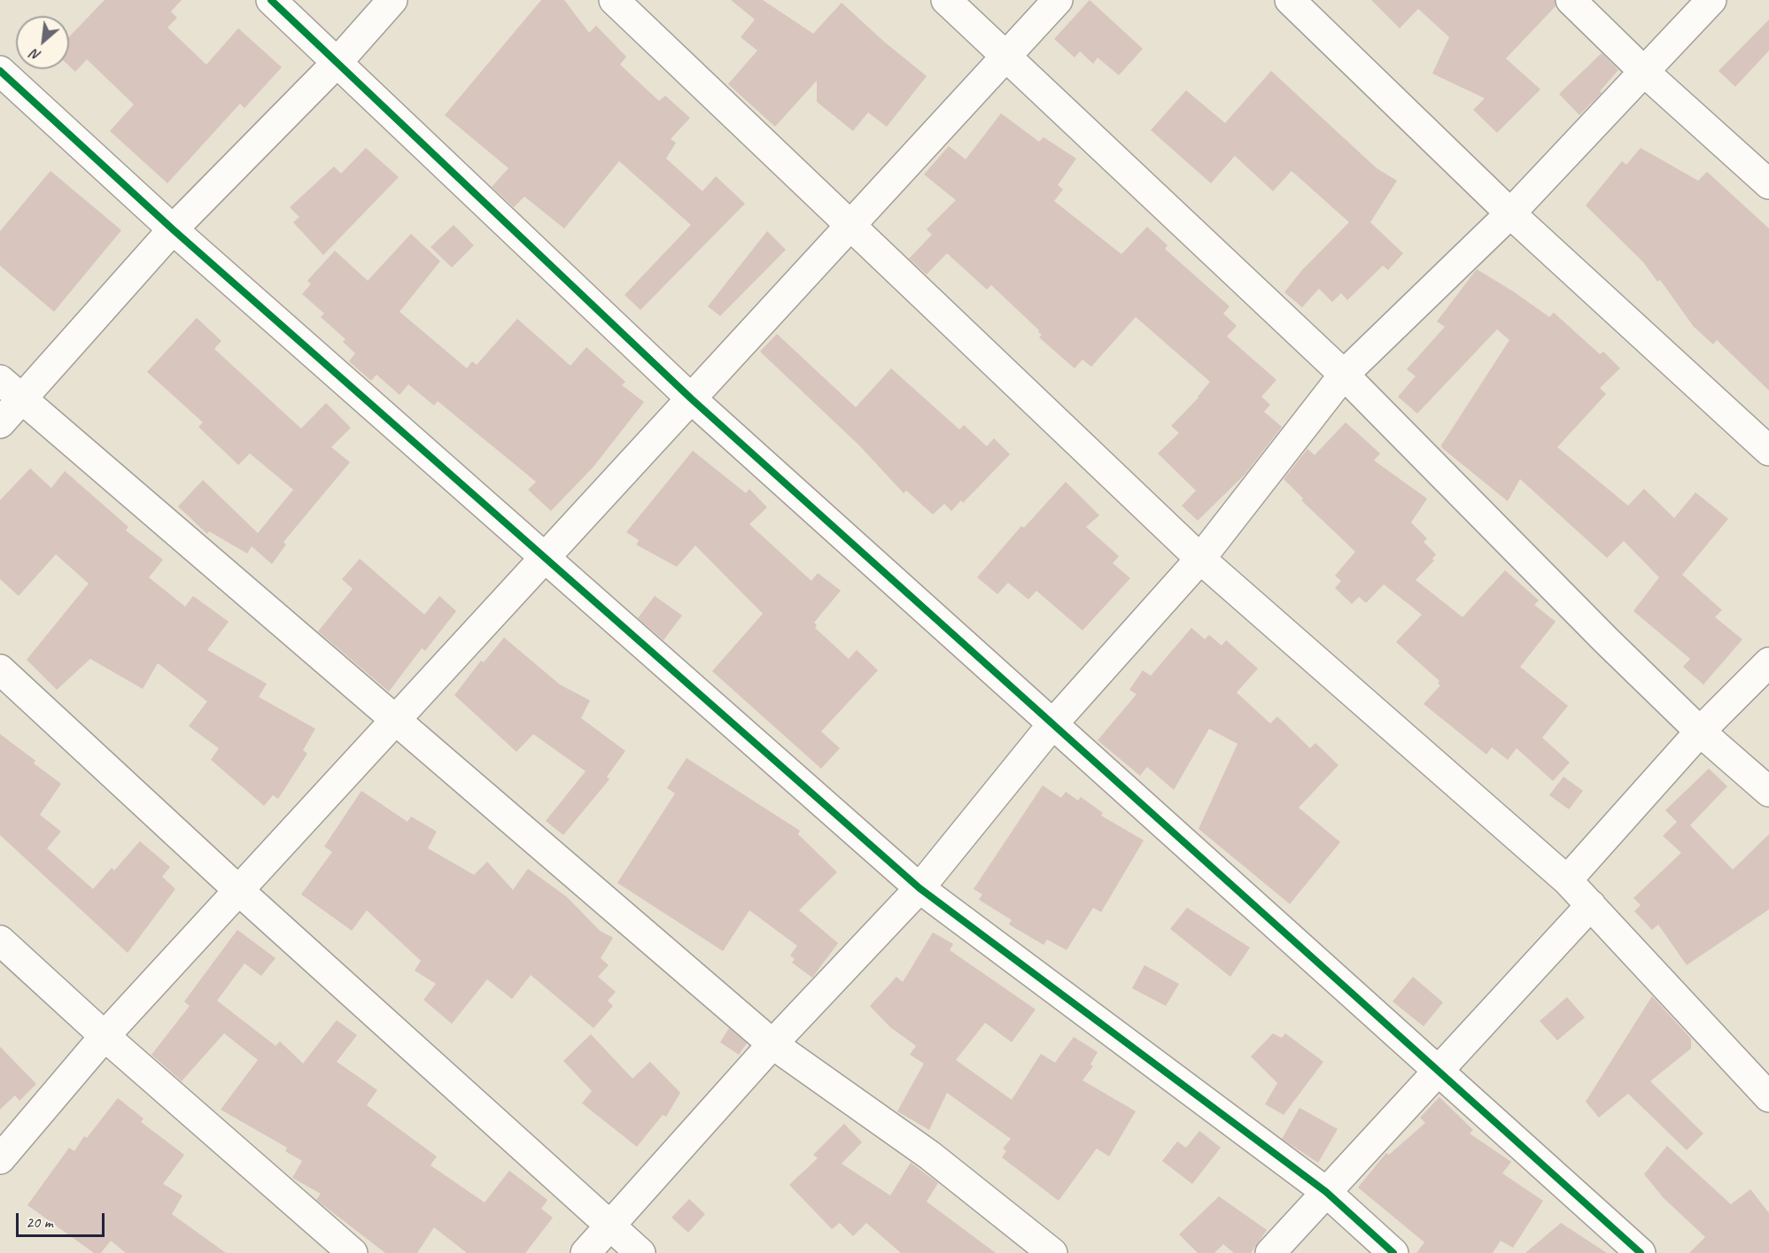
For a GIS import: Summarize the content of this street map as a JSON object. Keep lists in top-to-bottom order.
{
  "scale_bar": "20 m",
  "north": "bottom left"
}
